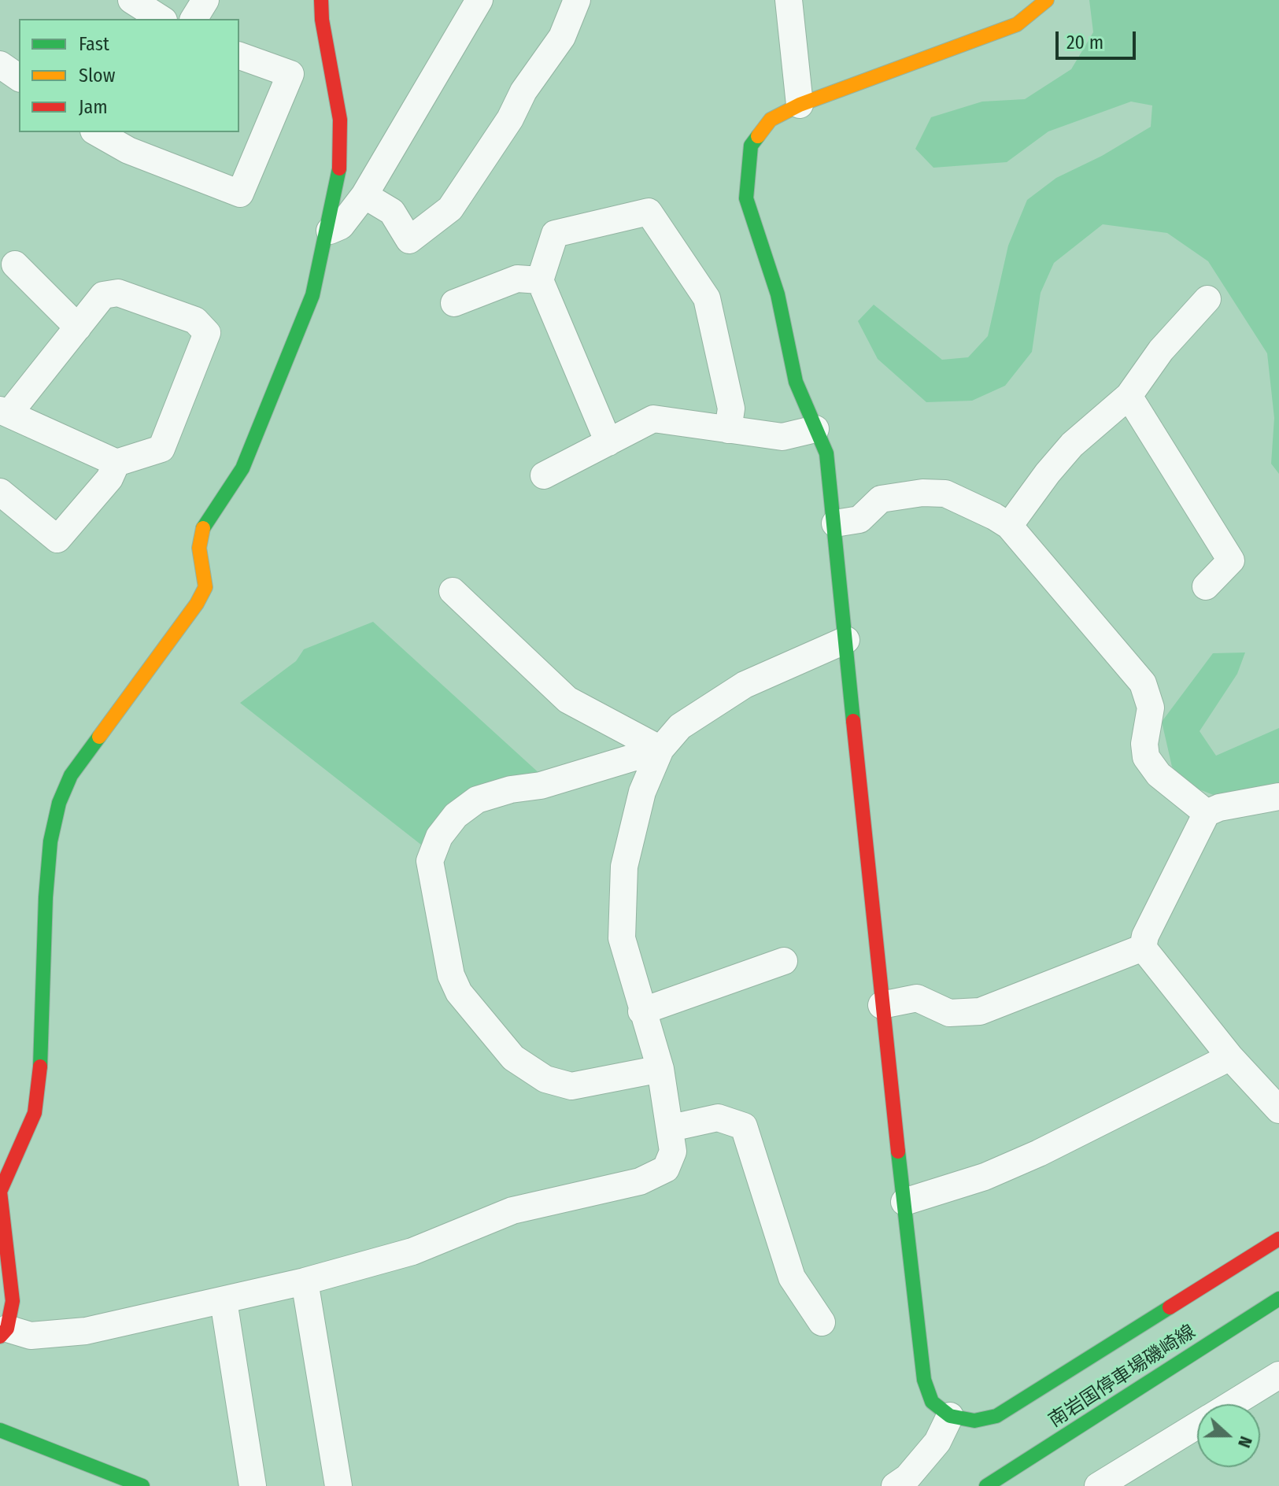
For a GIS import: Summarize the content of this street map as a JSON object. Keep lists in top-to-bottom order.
{
  "streets": {
    "street": ["南岩国停車場磯崎線"]
  },
  "legend": ["Fast", "Slow", "Jam"],
  "scale_bar": "20 m",
  "north": "right"
}
